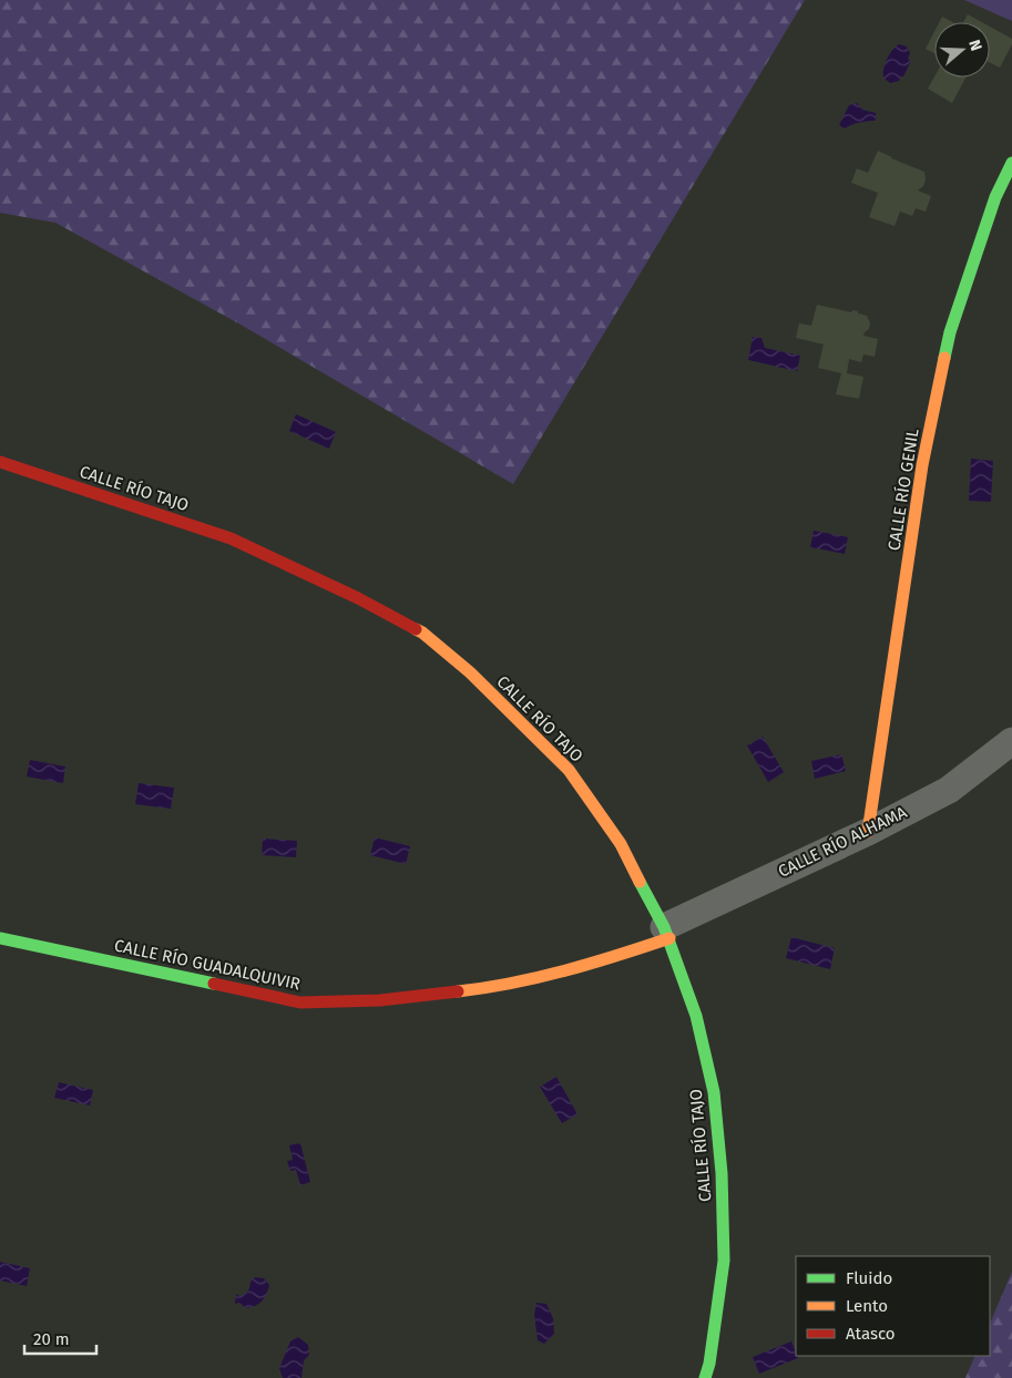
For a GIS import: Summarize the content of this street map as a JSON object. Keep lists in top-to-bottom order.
{
  "streets": {
    "street": [
      "CALLE RÍO TAJO",
      "CALLE RÍO GENIL",
      "CALLE RÍO ALHAMA",
      "CALLE RÍO GUADALQUIVIR"
    ]
  },
  "crossings": [
    ["CALLE RÍO TAJO", "CALLE RÍO ALHAMA"],
    ["CALLE RÍO TAJO", "CALLE RÍO GUADALQUIVIR"],
    ["CALLE RÍO GENIL", "CALLE RÍO ALHAMA"],
    ["CALLE RÍO ALHAMA", "CALLE RÍO GUADALQUIVIR"]
  ],
  "legend": ["Fluido", "Lento", "Atasco"],
  "scale_bar": "20 m",
  "north": "right"
}
